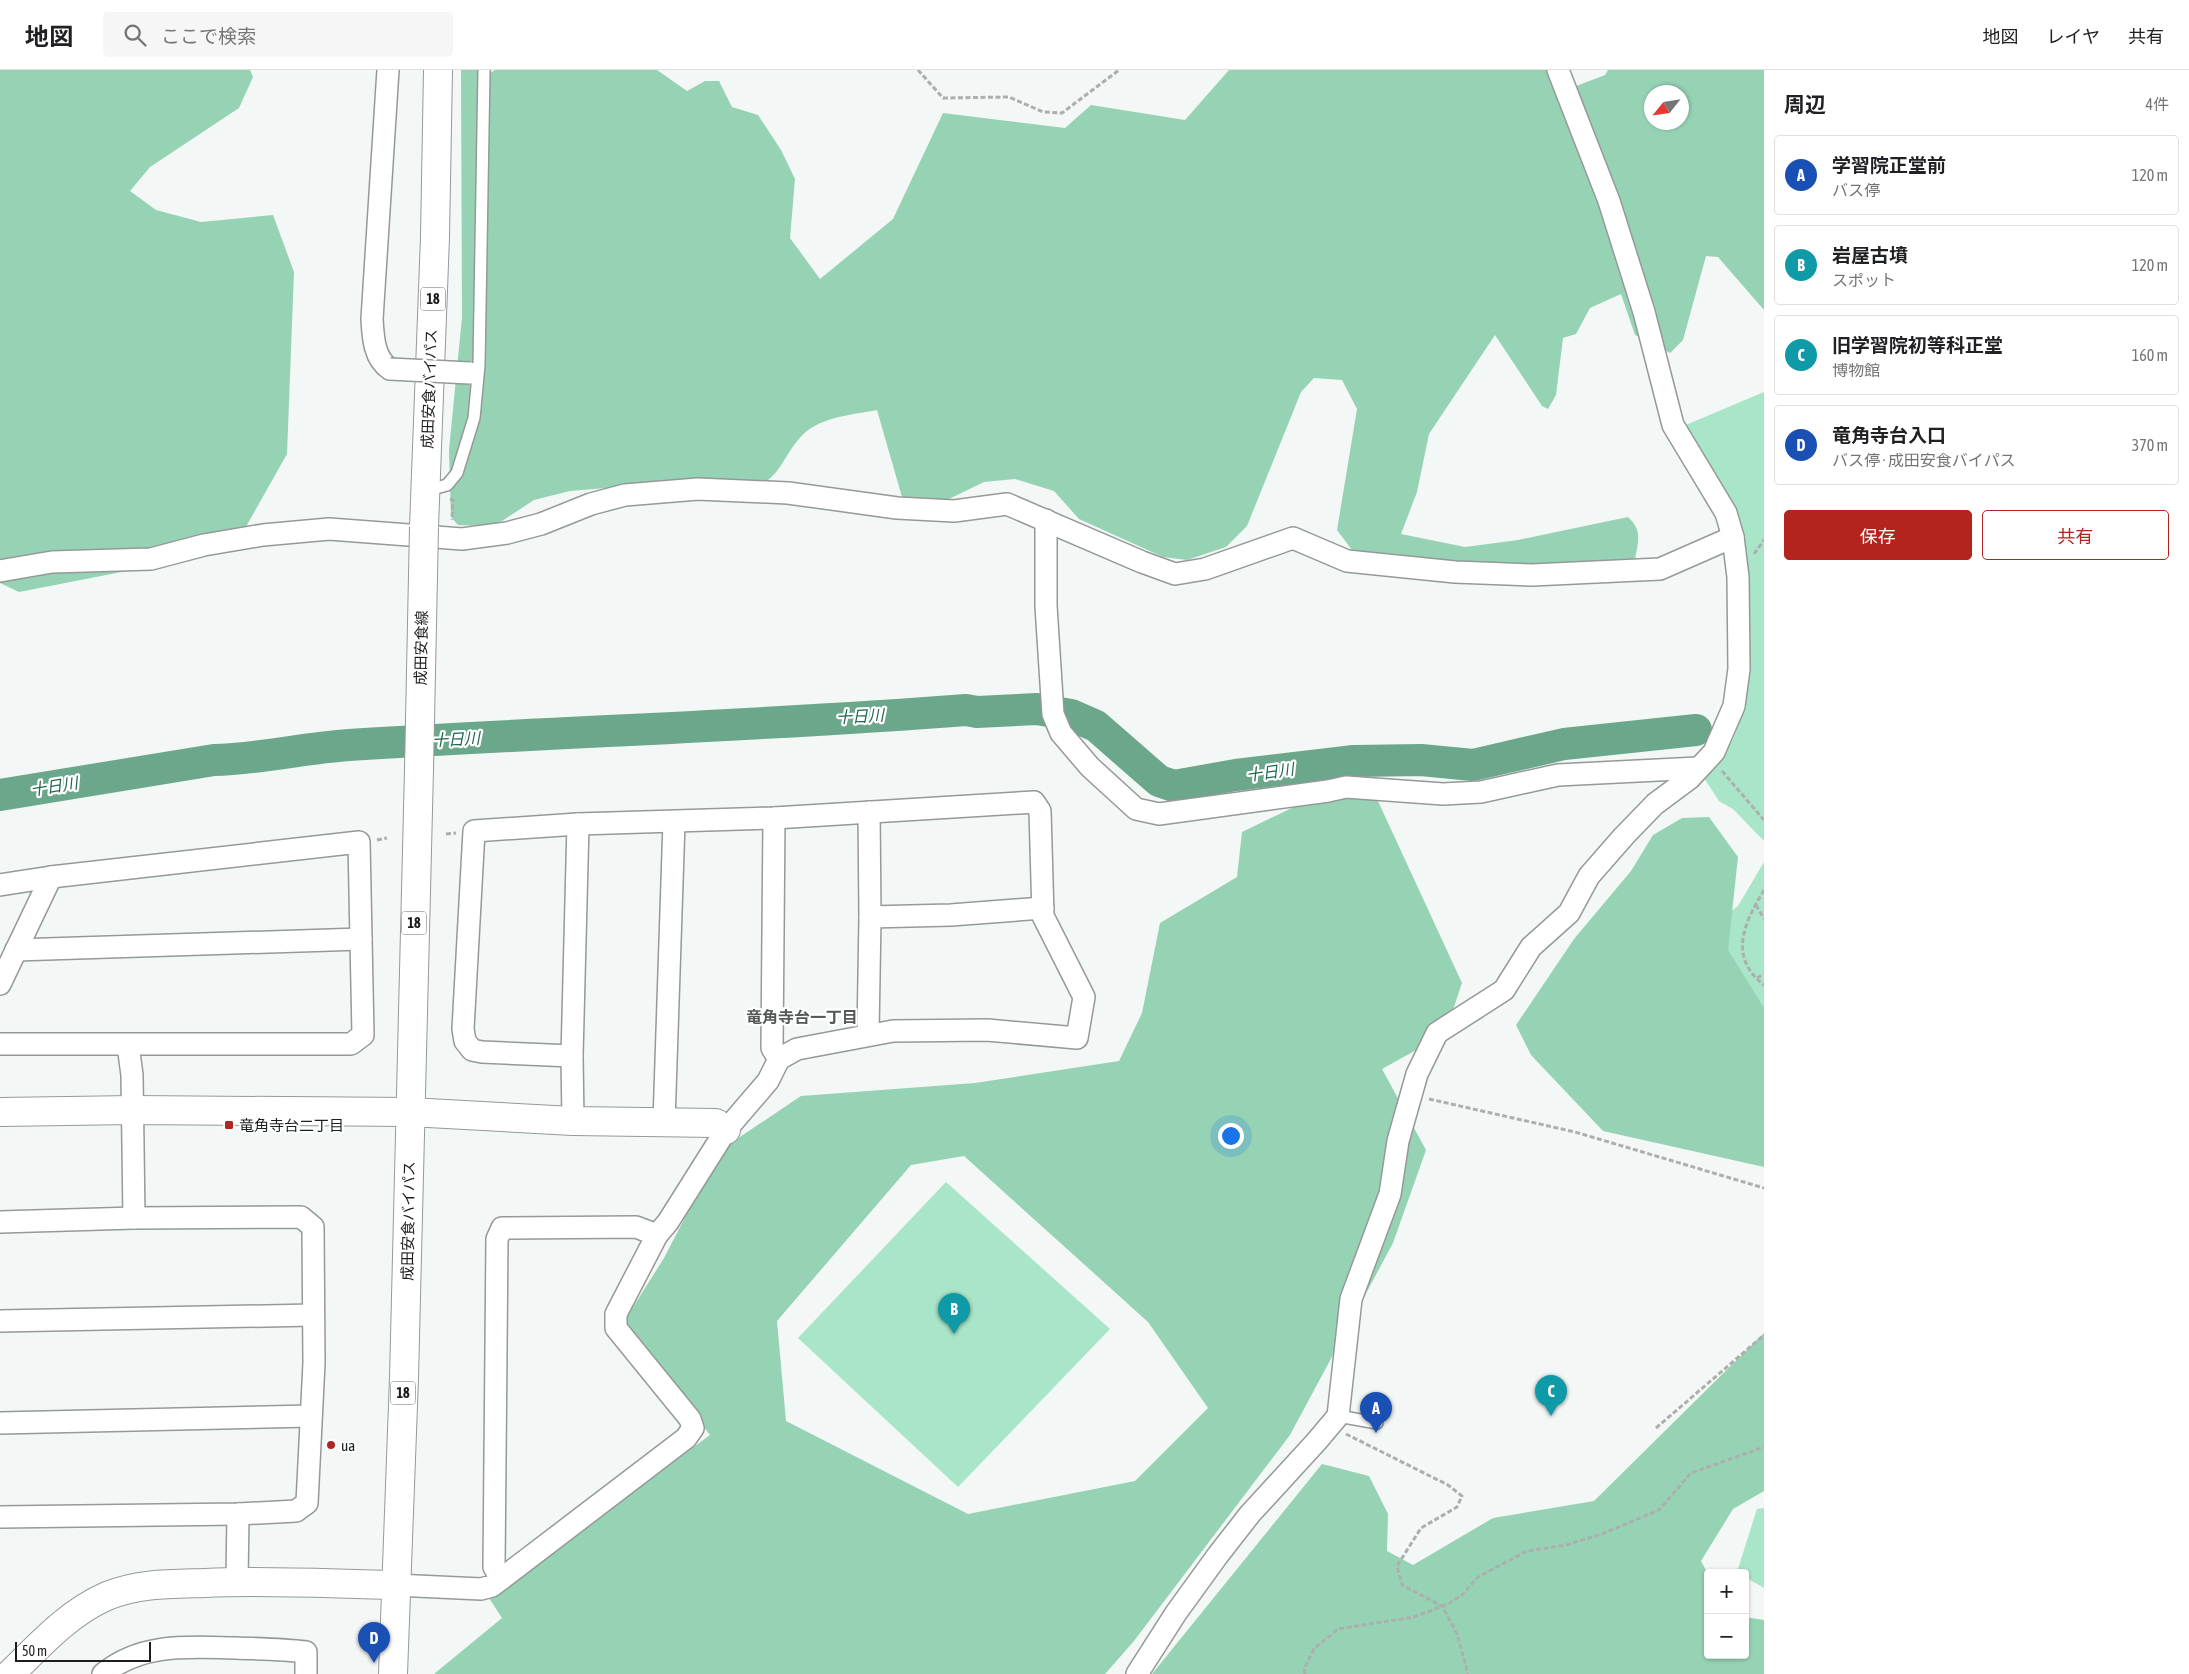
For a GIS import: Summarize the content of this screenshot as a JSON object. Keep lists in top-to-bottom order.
{
  "streets": {
    "main road": ["18", "成田安食バイパス", "成田安食線"]
  },
  "crossings": [
    ["成田安食バイパス", "成田安食線"]
  ],
  "districts": ["竜角寺台一丁目"],
  "water": ["十日川"],
  "places": {
    "transit": ["竜角寺台二丁目"],
    "other": ["ua"]
  },
  "scale_bar": "50 m",
  "north": "bottom left",
  "page": {
    "header": "地図",
    "search": "ここで検索",
    "nav": ["地図", "レイヤ", "共有"],
    "heading": ["周辺", "4件"],
    "list": [
      {
        "mark": "A",
        "name": "学習院正堂前",
        "note": "バス停",
        "value": "120 m"
      },
      {
        "mark": "B",
        "name": "岩屋古墳",
        "note": "スポット",
        "value": "120 m"
      },
      {
        "mark": "C",
        "name": "旧学習院初等科正堂",
        "note": "博物館",
        "value": "160 m"
      },
      {
        "mark": "D",
        "name": "竜角寺台入口",
        "note": "バス停 · 成田安食バイパス",
        "value": "370 m"
      }
    ],
    "buttons": ["保存", "共有"],
    "pins": [
      "B",
      "C",
      "A",
      "D"
    ],
    "map_buttons": ["+", "−"],
    "scale": "50 m"
  }
}
